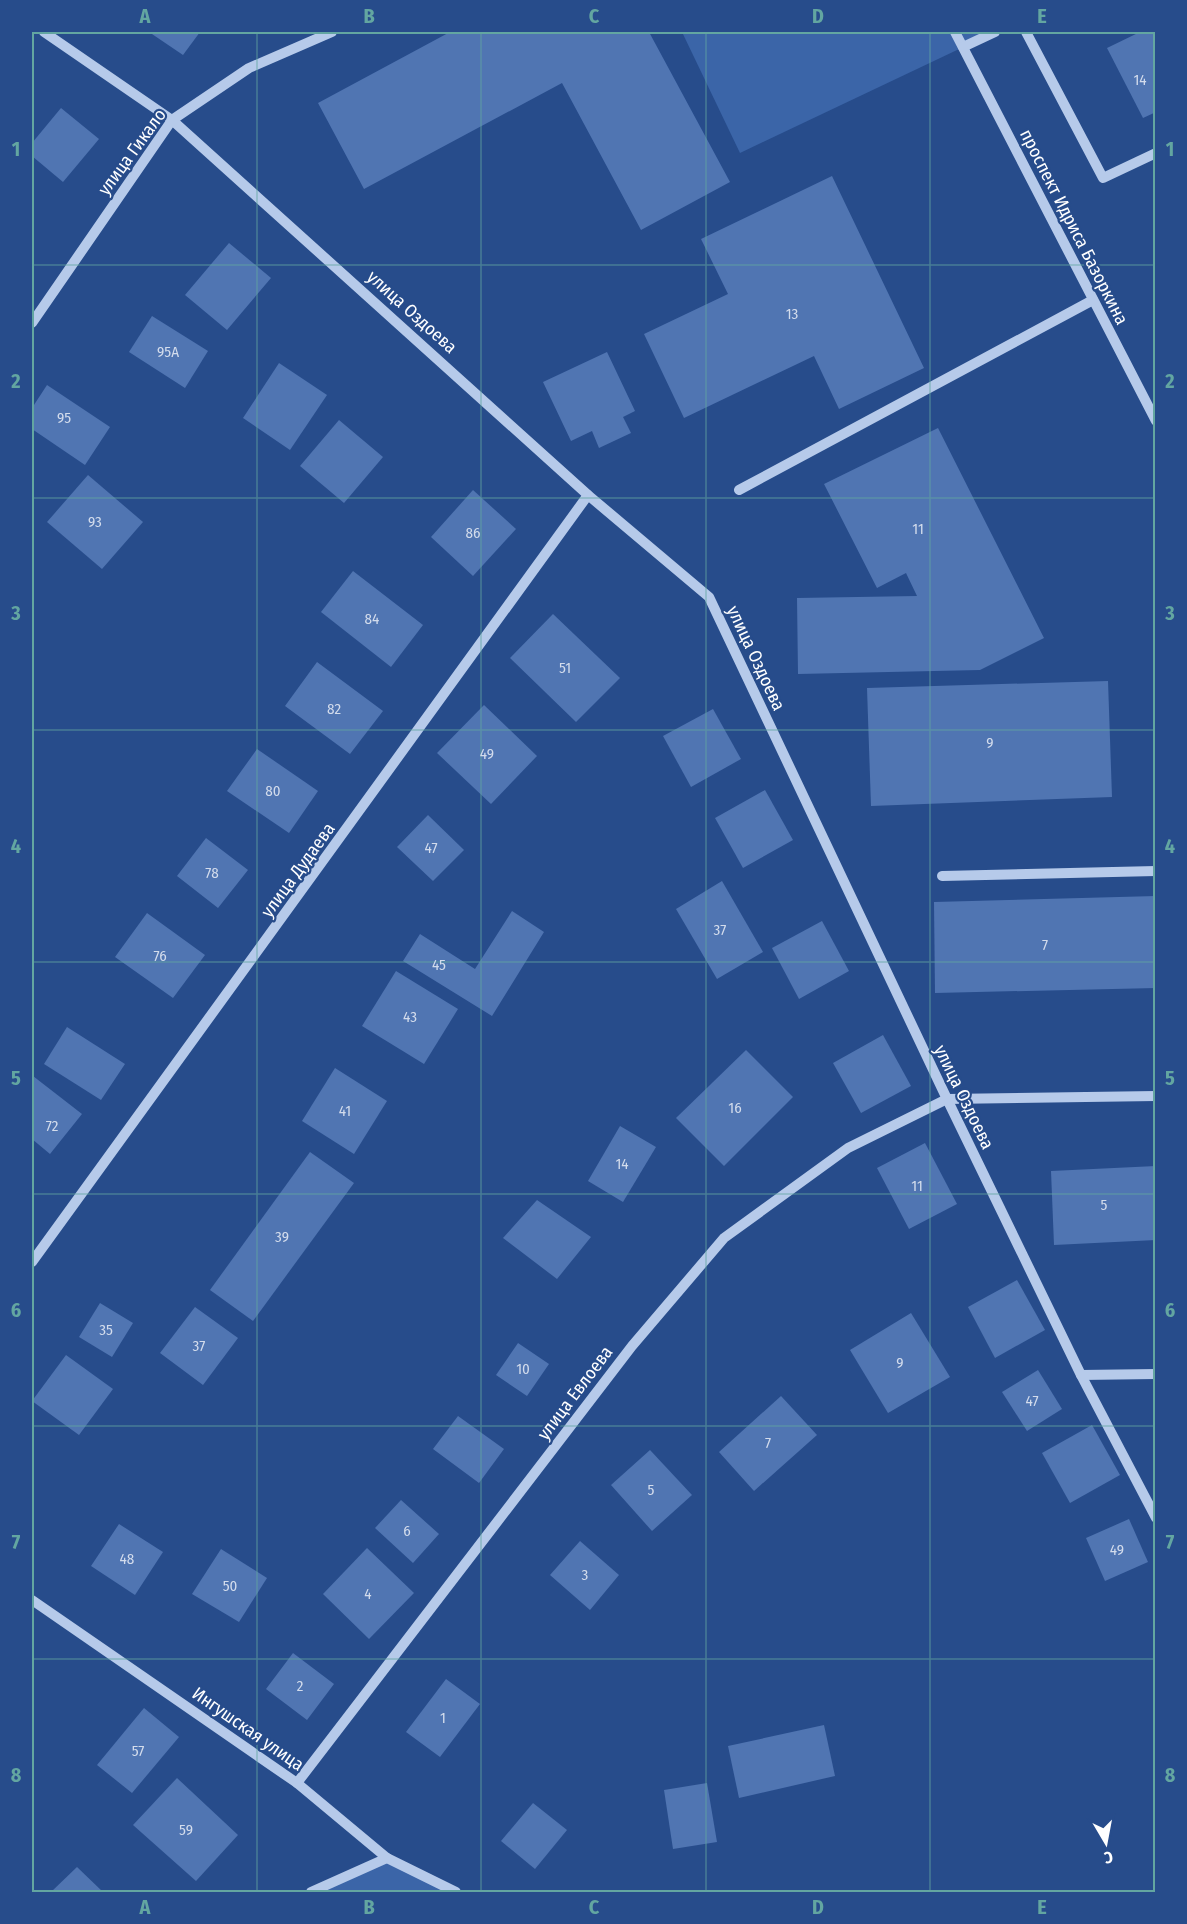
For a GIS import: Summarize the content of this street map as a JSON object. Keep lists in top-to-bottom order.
{
  "streets": {
    "street": [
      "улица Гикало",
      "проспект Идриса Базоркина",
      "улица Оздоева",
      "улица Дудаева",
      "улица Евлоева",
      "Ингушская улица"
    ]
  },
  "crossings": [
    ["улица Гикало", "улица Оздоева"],
    ["улица Оздоева", "улица Дудаева"],
    ["улица Оздоева", "улица Евлоева"],
    ["улица Евлоева", "Ингушская улица"]
  ],
  "house_numbers": [
    "14",
    "13",
    "95А",
    "95",
    "93",
    "11",
    "86",
    "84",
    "51",
    "82",
    "9",
    "49",
    "80",
    "47",
    "78",
    "37",
    "7",
    "76",
    "45",
    "43",
    "16",
    "41",
    "72",
    "14",
    "11",
    "5",
    "39",
    "35",
    "37",
    "9",
    "10",
    "47",
    "7",
    "5",
    "6",
    "49",
    "48",
    "3",
    "50",
    "4",
    "2",
    "1",
    "57",
    "59"
  ],
  "north": "bottom",
  "grid": {
    "columns": [
      "A",
      "B",
      "C",
      "D",
      "E"
    ],
    "rows": [
      "1",
      "2",
      "3",
      "4",
      "5",
      "6",
      "7",
      "8"
    ]
  }
}
